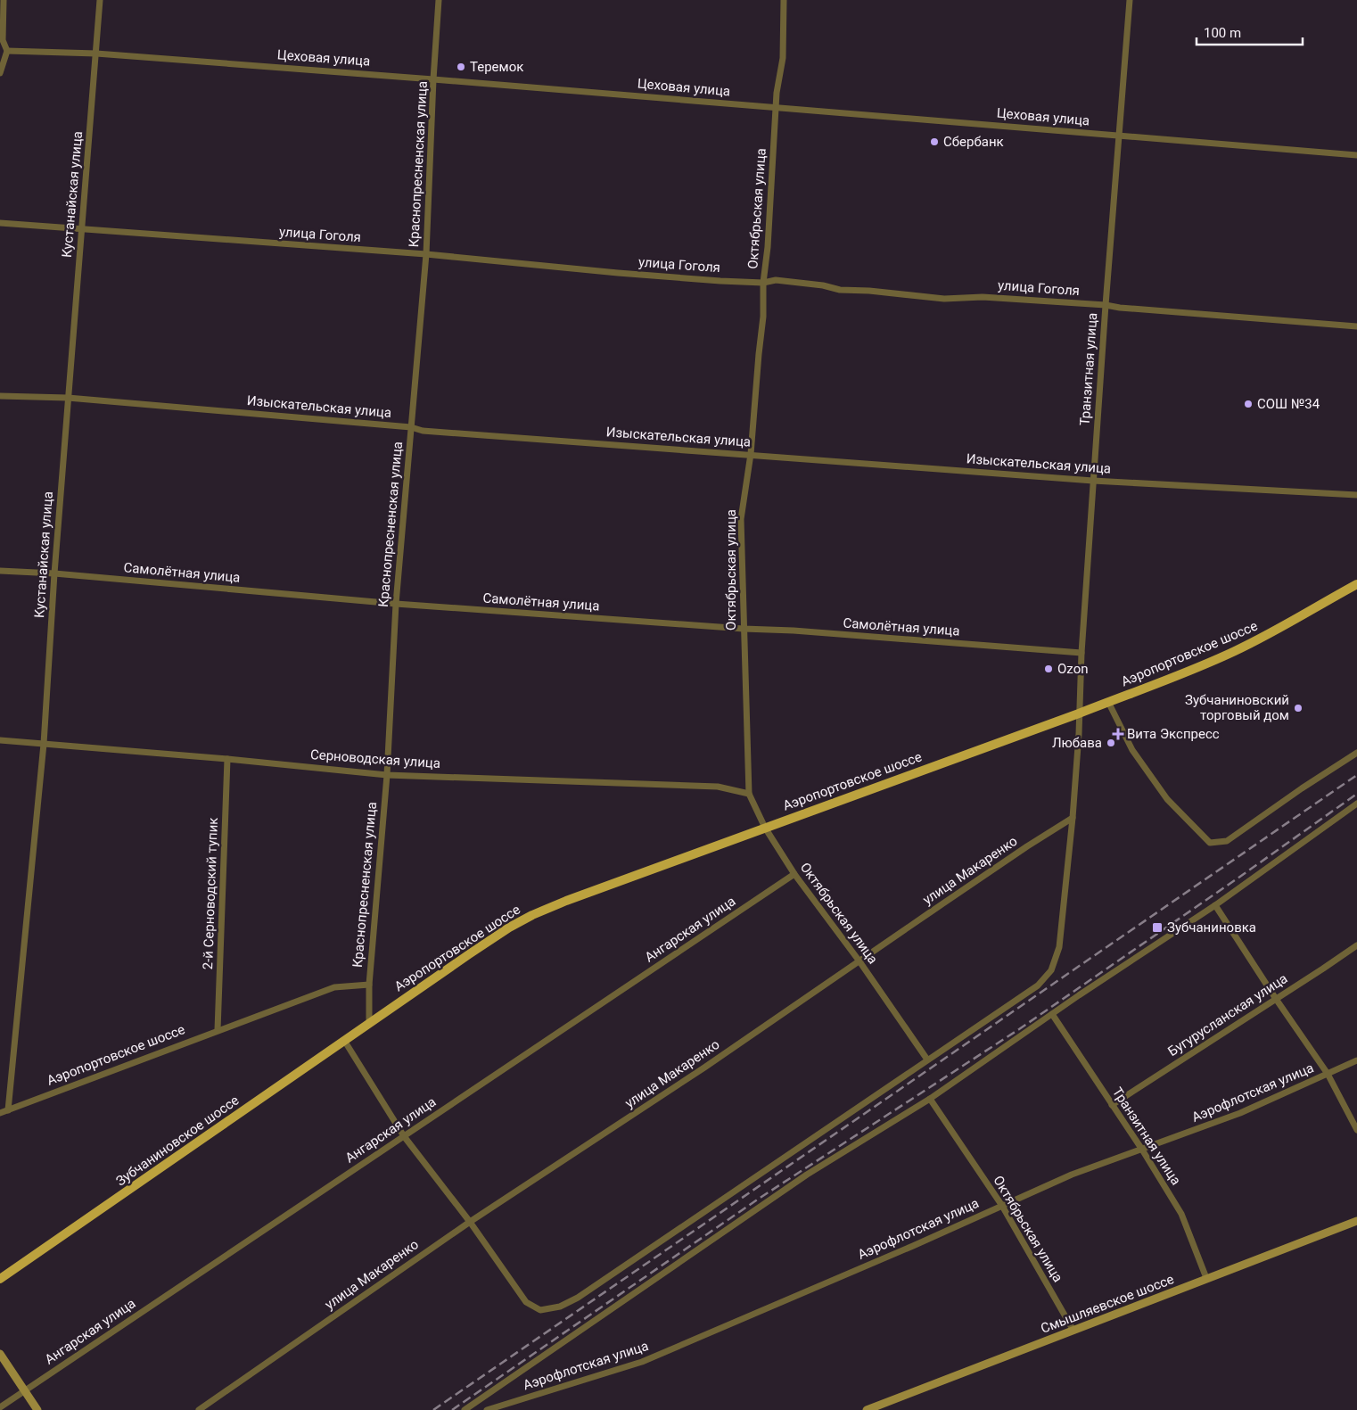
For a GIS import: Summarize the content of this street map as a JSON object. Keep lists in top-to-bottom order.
{
  "streets": {
    "main road": ["Аэропортовское шоссе", "Зубчаниновское шоссе"],
    "street": [
      "Цеховая улица",
      "Краснопресненская улица",
      "Кустанайская улица",
      "Октябрьская улица",
      "улица Гоголя",
      "Транзитная улица",
      "Изыскательская улица",
      "Самолётная улица",
      "Серноводская улица",
      "улица Макаренко",
      "2-й Серноводский тупик",
      "Ангарская улица",
      "Бугурусланская улица",
      "Аэрофлотская улица",
      "Смышляевское шоссе"
    ]
  },
  "crossings": [
    ["Цеховая улица", "Краснопресненская улица"],
    ["Цеховая улица", "Кустанайская улица"],
    ["Цеховая улица", "Октябрьская улица"],
    ["Цеховая улица", "Транзитная улица"],
    ["Краснопресненская улица", "улица Гоголя"],
    ["Краснопресненская улица", "Изыскательская улица"],
    ["Краснопресненская улица", "Самолётная улица"],
    ["Краснопресненская улица", "Аэропортовское шоссе"],
    ["Краснопресненская улица", "Серноводская улица"],
    ["Краснопресненская улица", "Зубчаниновское шоссе"],
    ["Кустанайская улица", "улица Гоголя"],
    ["Кустанайская улица", "Изыскательская улица"],
    ["Кустанайская улица", "Самолётная улица"],
    ["Кустанайская улица", "Аэропортовское шоссе"],
    ["Кустанайская улица", "Серноводская улица"],
    ["Октябрьская улица", "улица Гоголя"],
    ["Октябрьская улица", "Изыскательская улица"],
    ["Октябрьская улица", "Самолётная улица"],
    ["Октябрьская улица", "Аэропортовское шоссе"],
    ["Октябрьская улица", "Серноводская улица"],
    ["Октябрьская улица", "улица Макаренко"],
    ["Октябрьская улица", "Ангарская улица"],
    ["Октябрьская улица", "Аэрофлотская улица"],
    ["Октябрьская улица", "Смышляевское шоссе"],
    ["улица Гоголя", "Транзитная улица"],
    ["Транзитная улица", "Изыскательская улица"],
    ["Транзитная улица", "Самолётная улица"],
    ["Транзитная улица", "Аэропортовское шоссе"],
    ["Транзитная улица", "Бугурусланская улица"],
    ["Транзитная улица", "Аэрофлотская улица"],
    ["Транзитная улица", "Смышляевское шоссе"],
    ["Аэропортовское шоссе", "2-й Серноводский тупик"],
    ["Аэропортовское шоссе", "Зубчаниновское шоссе"],
    ["Серноводская улица", "2-й Серноводский тупик"]
  ],
  "places": {
    "other": [
      "Теремок",
      "Сбербанк",
      "СОШ №34",
      "Ozon",
      "Зубчаниновский торговый дом",
      "Любава"
    ],
    "health": ["Вита Экспресс"],
    "transit": ["Зубчаниновка"]
  },
  "scale_bar": "100 m"
}
